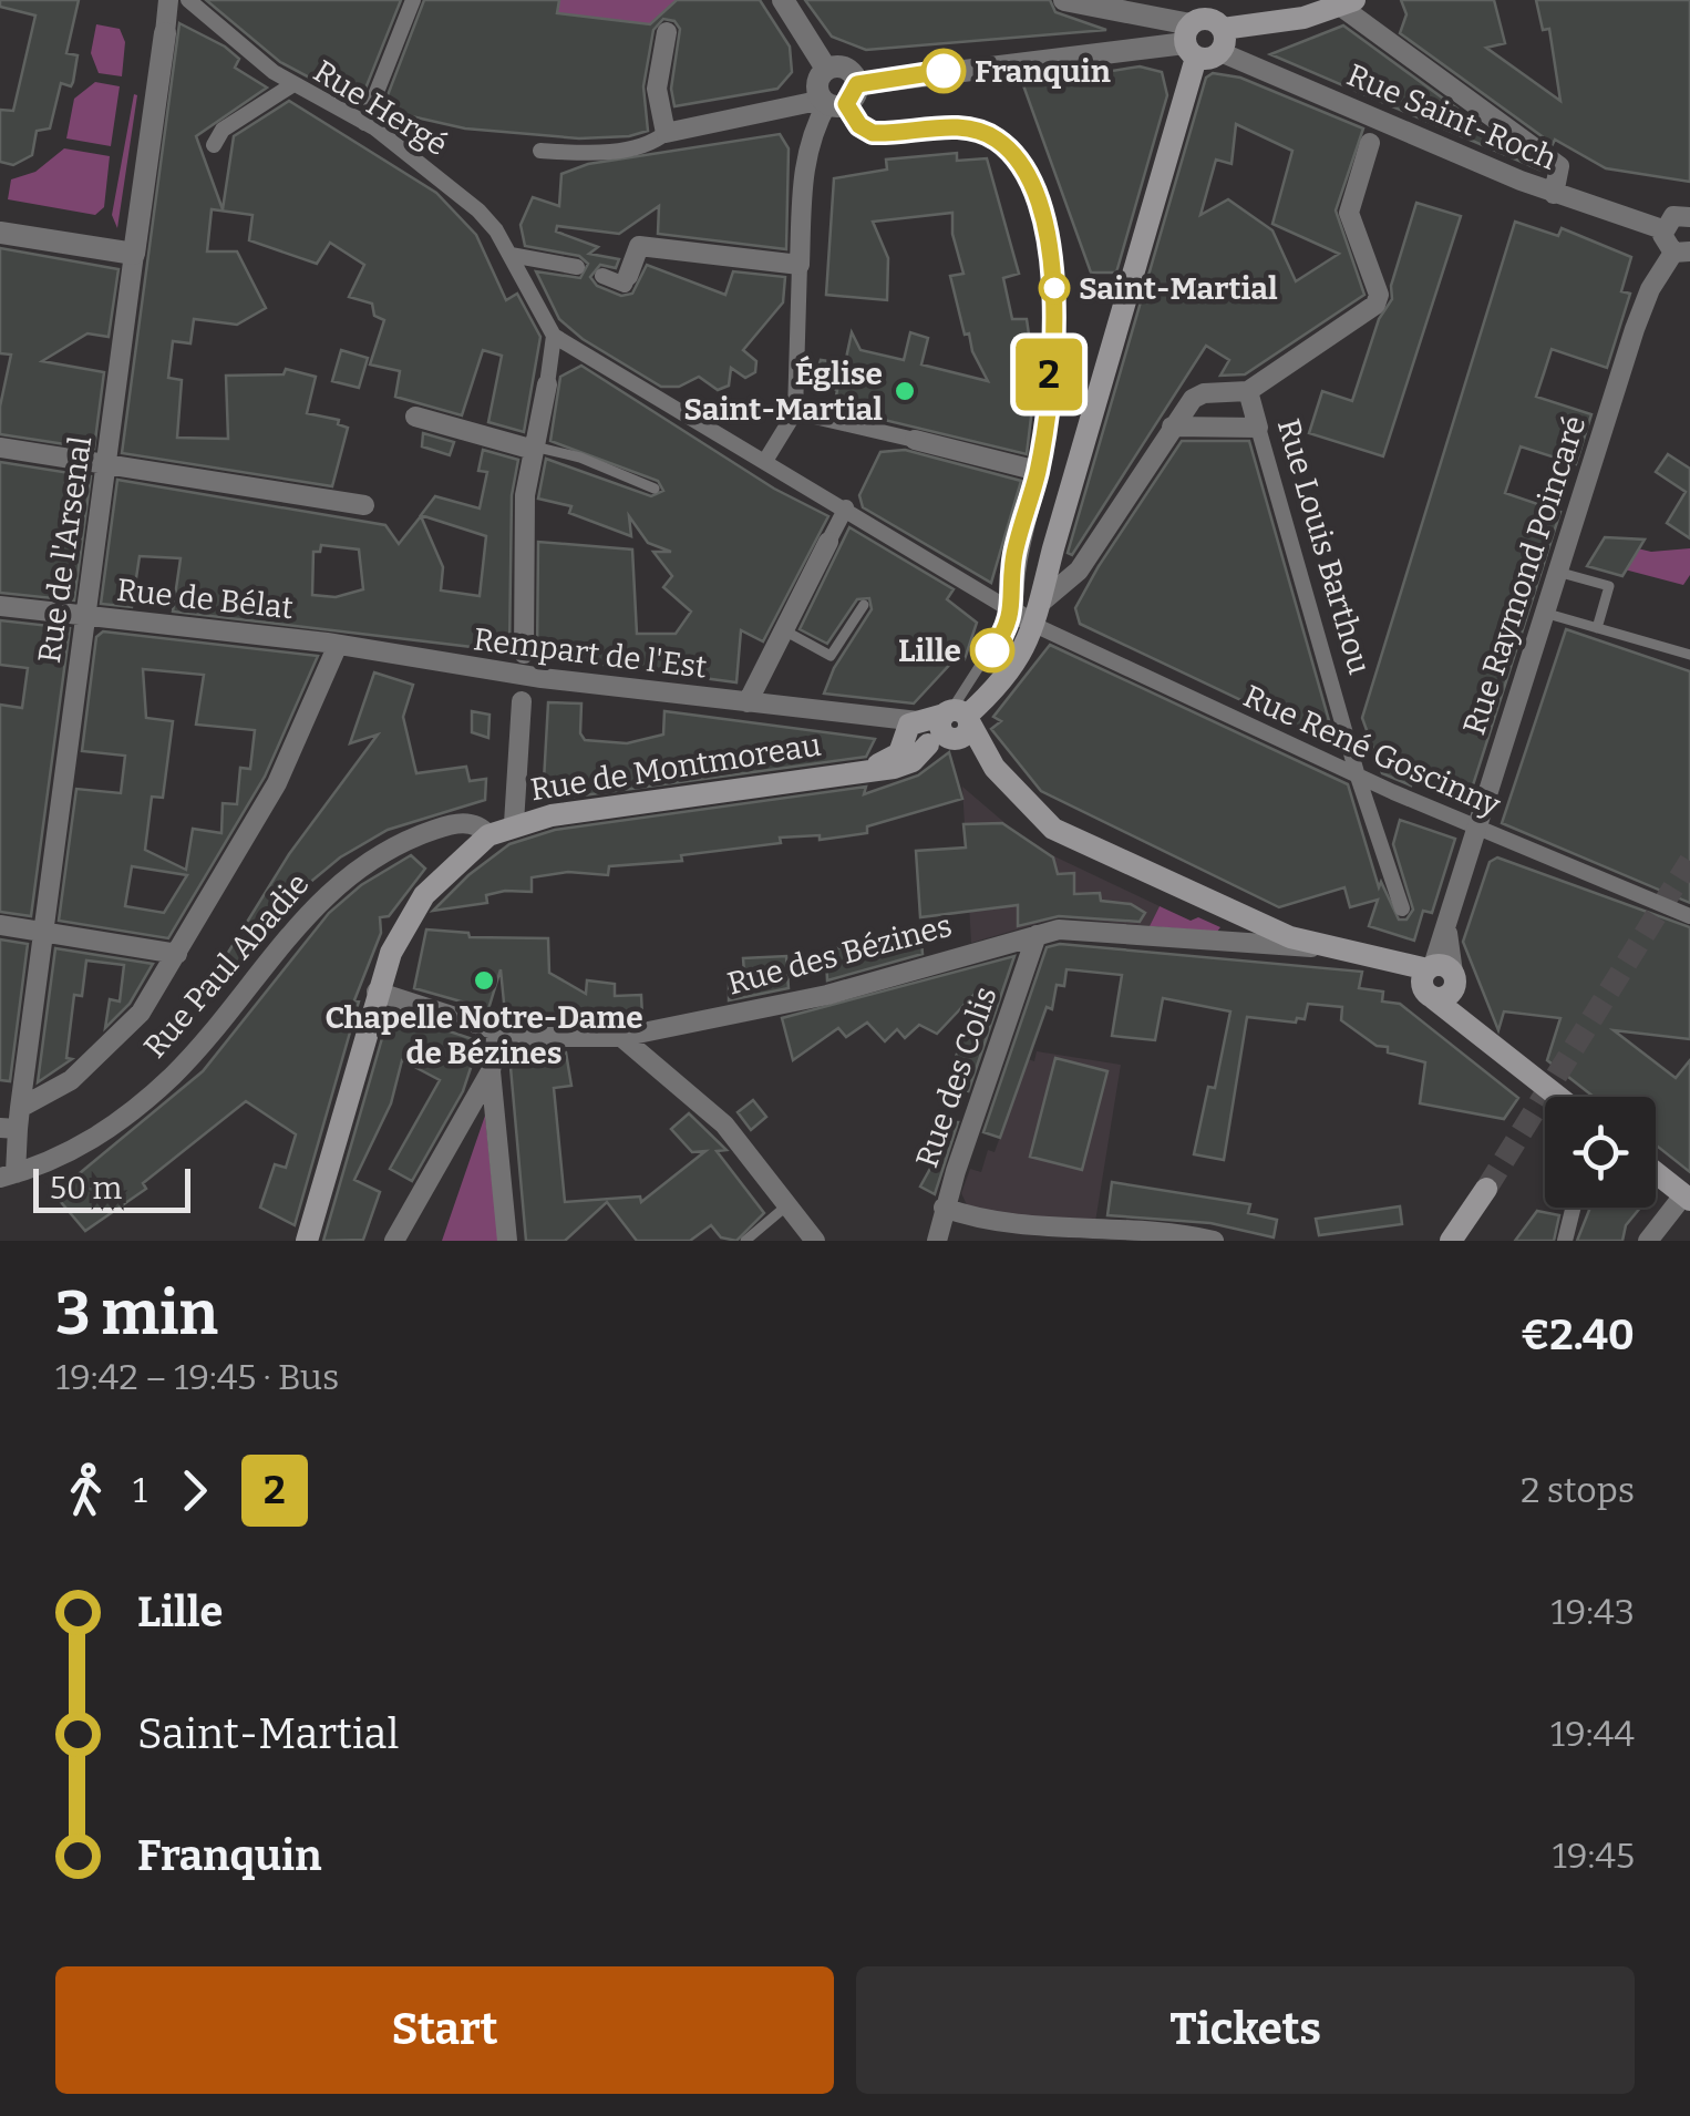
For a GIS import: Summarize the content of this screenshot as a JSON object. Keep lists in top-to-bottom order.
{
  "streets": {
    "main road": ["Rue de Montmoreau"],
    "street": [
      "Rue Hergé",
      "Rue Saint-Roch",
      "Rue Louis Barthou",
      "Rue de l'Arsenal",
      "Rue Raymond Poincaré",
      "Rue de Bélat",
      "Rempart de l'Est",
      "Rue René Goscinny",
      "Rue des Bézines",
      "Rue Paul Abadie",
      "Rue des Colis"
    ]
  },
  "crossings": [
    ["Rue Louis Barthou", "Rue René Goscinny"],
    ["Rue de l'Arsenal", "Rue de Bélat"],
    ["Rue de l'Arsenal", "Rue Paul Abadie"],
    ["Rue Raymond Poincaré", "Rue René Goscinny"],
    ["Rue de Bélat", "Rempart de l'Est"],
    ["Rempart de l'Est", "Rue de Montmoreau"],
    ["Rue René Goscinny", "Rue de Montmoreau"],
    ["Rue de Montmoreau", "Rue des Bézines"],
    ["Rue de Montmoreau", "Rue Paul Abadie"],
    ["Rue des Bézines", "Rue des Colis"]
  ],
  "places": [
    "Franquin",
    "Saint-Martial",
    "Église Saint-Martial",
    "Lille",
    "Chapelle Notre-Dame de Bézines"
  ],
  "lines": ["bus line 2"],
  "scale_bar": "50 m",
  "page": {
    "on_map": "2",
    "scale": "50 m",
    "heading": ["3 min", "19:42 – 19:45 · Bus", "€2.40"],
    "legs": ["1", "2", "2 stops"],
    "list": [
      {
        "name": "Lille",
        "value": "19:43"
      },
      {
        "name": "Saint-Martial",
        "value": "19:44"
      },
      {
        "name": "Franquin",
        "value": "19:45"
      }
    ],
    "buttons": ["Start", "Tickets"]
  }
}
